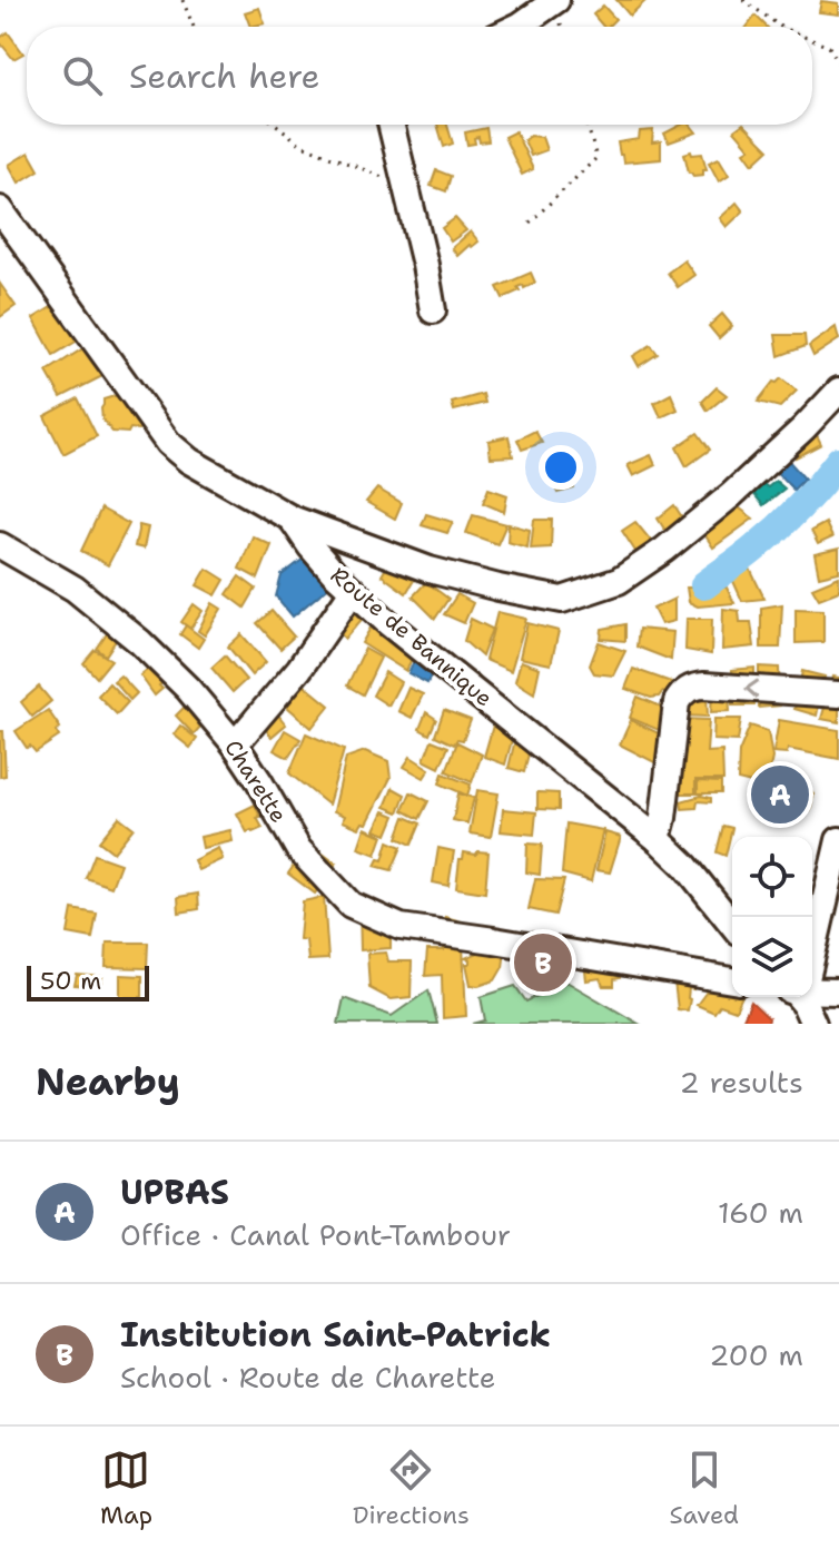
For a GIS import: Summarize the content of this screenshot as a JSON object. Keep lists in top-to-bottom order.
{
  "streets": {
    "street": ["Route de Bannique", "Charette"]
  },
  "scale_bar": "50 m",
  "page": {
    "search": "Search here",
    "pins": ["A", "B"],
    "scale": "50 m",
    "heading": ["Nearby", "2 results"],
    "list": [
      {
        "mark": "A",
        "name": "UPBAS",
        "note": "Office · Canal Pont-Tambour",
        "value": "160 m"
      },
      {
        "mark": "B",
        "name": "Institution Saint-Patrick",
        "note": "School · Route de Charette",
        "value": "200 m"
      }
    ],
    "nav": ["Map", "Directions", "Saved"]
  }
}
